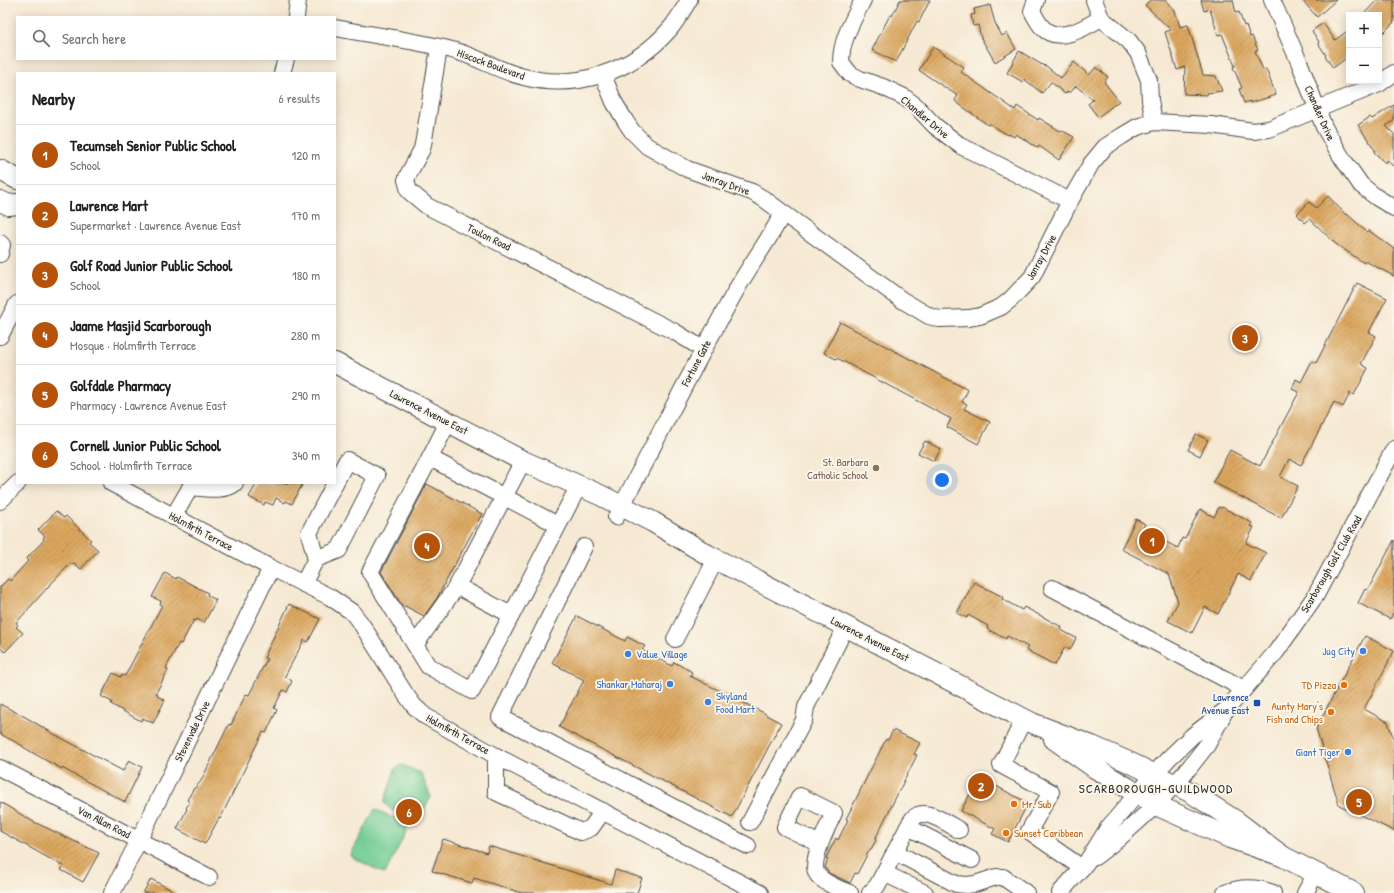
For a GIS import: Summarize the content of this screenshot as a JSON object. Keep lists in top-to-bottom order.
{
  "streets": {
    "main road": ["Lawrence Avenue East"],
    "street": [
      "Hiscock Boulevard",
      "Chandler Drive",
      "Janray Drive",
      "Toulon Road",
      "Fortune Gate",
      "Holmfirth Terrace",
      "Scarborough Golf Club Road",
      "Stevenvale Drive",
      "Van Allan Road"
    ]
  },
  "crossings": [
    ["Hiscock Boulevard", "Janray Drive"],
    ["Hiscock Boulevard", "Toulon Road"],
    ["Chandler Drive", "Janray Drive"],
    ["Janray Drive", "Fortune Gate"],
    ["Toulon Road", "Fortune Gate"],
    ["Fortune Gate", "Lawrence Avenue East"],
    ["Lawrence Avenue East", "Scarborough Golf Club Road"],
    ["Holmfirth Terrace", "Stevenvale Drive"],
    ["Stevenvale Drive", "Van Allan Road"]
  ],
  "districts": ["SCARBOROUGH–GUILDWOOD"],
  "places": {
    "other": [
      "St. Barbara Catholic School",
      "Jug City",
      "Value Village",
      "Shankar Maharaj",
      "TD Pizza",
      "Skyland Food Mart",
      "Aunty Mary's Fish and Chips",
      "Giant Tiger",
      "Mr. Sub",
      "Sunset Caribbean"
    ],
    "transit": ["Lawrence Avenue East"]
  },
  "page": {
    "map_buttons": ["+", "−"],
    "search": "Search here",
    "heading": ["Nearby", "6 results"],
    "list": [
      {
        "mark": "1",
        "name": "Tecumseh Senior Public School",
        "note": "School",
        "value": "120 m"
      },
      {
        "mark": "2",
        "name": "Lawrence Mart",
        "note": "Supermarket · Lawrence Avenue East",
        "value": "170 m"
      },
      {
        "mark": "3",
        "name": "Golf Road Junior Public School",
        "note": "School",
        "value": "180 m"
      },
      {
        "mark": "4",
        "name": "Jaame Masjid Scarborough",
        "note": "Mosque · Holmfirth Terrace",
        "value": "280 m"
      },
      {
        "mark": "5",
        "name": "Golfdale Pharmacy",
        "note": "Pharmacy · Lawrence Avenue East",
        "value": "290 m"
      },
      {
        "mark": "6",
        "name": "Cornell Junior Public School",
        "note": "School · Holmfirth Terrace",
        "value": "340 m"
      }
    ],
    "pins": [
      "3",
      "1",
      "4",
      "2",
      "5",
      "6"
    ]
  }
}
